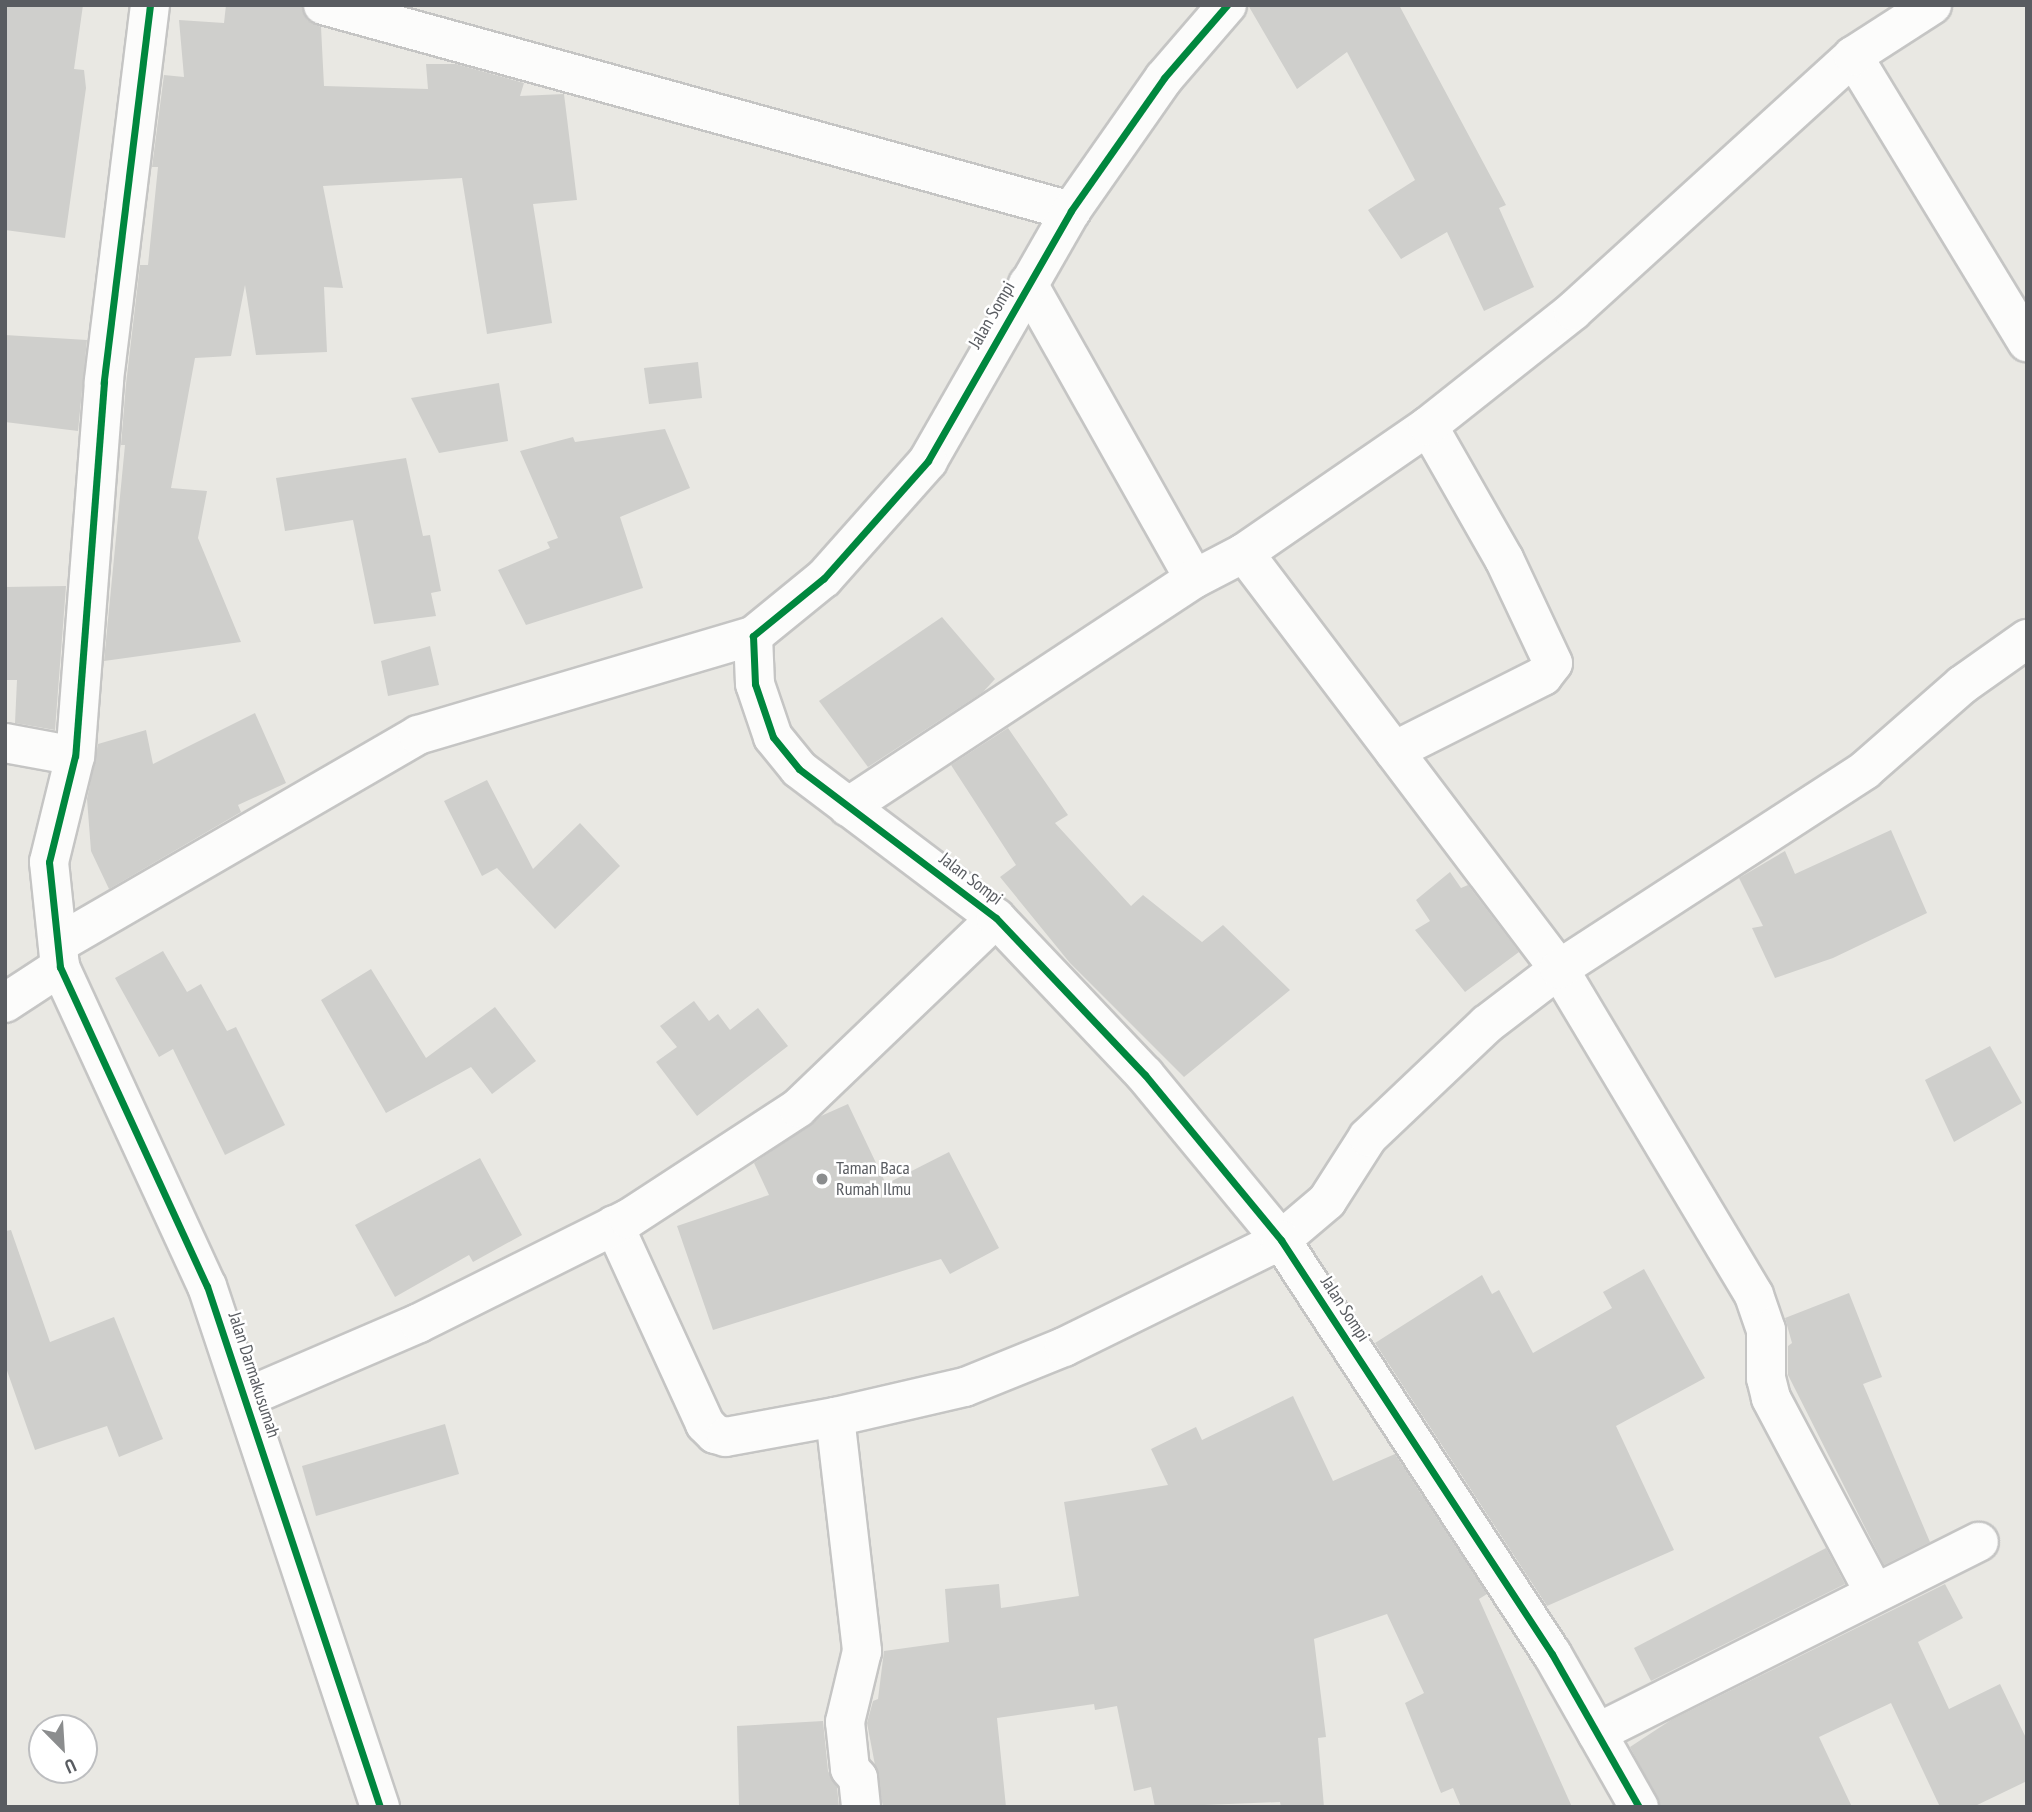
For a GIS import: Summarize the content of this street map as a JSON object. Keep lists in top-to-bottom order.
{
  "streets": {
    "street": ["Jalan Sompi", "Jalan Darmakusumah"]
  },
  "places": ["Taman Baca Rumah Ilmu"],
  "north": "bottom right"
}
